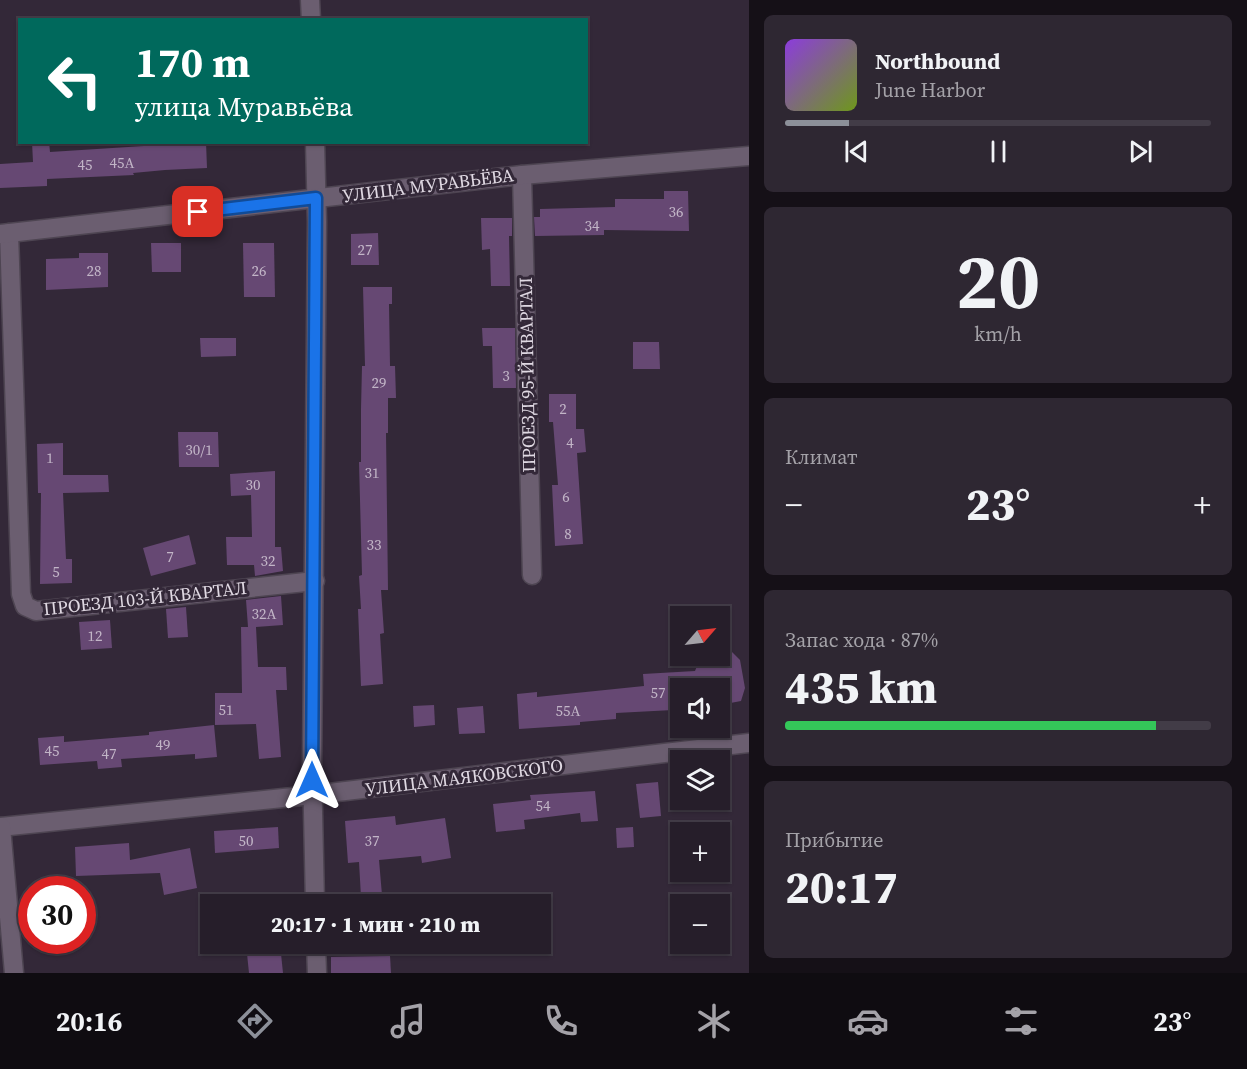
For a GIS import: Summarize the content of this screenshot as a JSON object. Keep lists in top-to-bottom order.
{
  "streets": {
    "street": [
      "УЛИЦА МУРАВЬЁВА",
      "ПРОЕЗД 95-Й КВАРТАЛ",
      "ПРОЕЗД 103-Й КВАРТАЛ",
      "УЛИЦА МАЯКОВСКОГО"
    ]
  },
  "crossings": [
    ["УЛИЦА МУРАВЬЁВА", "ПРОЕЗД 95-Й КВАРТАЛ"],
    ["УЛИЦА МУРАВЬЁВА", "ПРОЕЗД 103-Й КВАРТАЛ"]
  ],
  "house_numbers": [
    "45А",
    "45",
    "36",
    "34",
    "27",
    "28",
    "26",
    "3",
    "29",
    "2",
    "4",
    "30/1",
    "1",
    "31",
    "30",
    "6",
    "8",
    "33",
    "7",
    "32",
    "5",
    "32А",
    "12",
    "57",
    "51",
    "55А",
    "49",
    "45",
    "47",
    "54",
    "50",
    "37"
  ],
  "north": "top right",
  "page": {
    "turn": ["170 m", "улица Муравьёва"],
    "song": ["Northbound", "June Harbor"],
    "tile": [
      ["20", "km/h"],
      "Климат",
      ["Запас хода · 87%", "435 km"],
      ["Прибытие", "20:17"]
    ],
    "heat": ["−", "23°", "+"],
    "map_buttons": ["+", "−"],
    "limit": "30",
    "trip": "20:17 · 1 мин · 210 m",
    "tabs": ["20:16", "23°"]
  }
}
